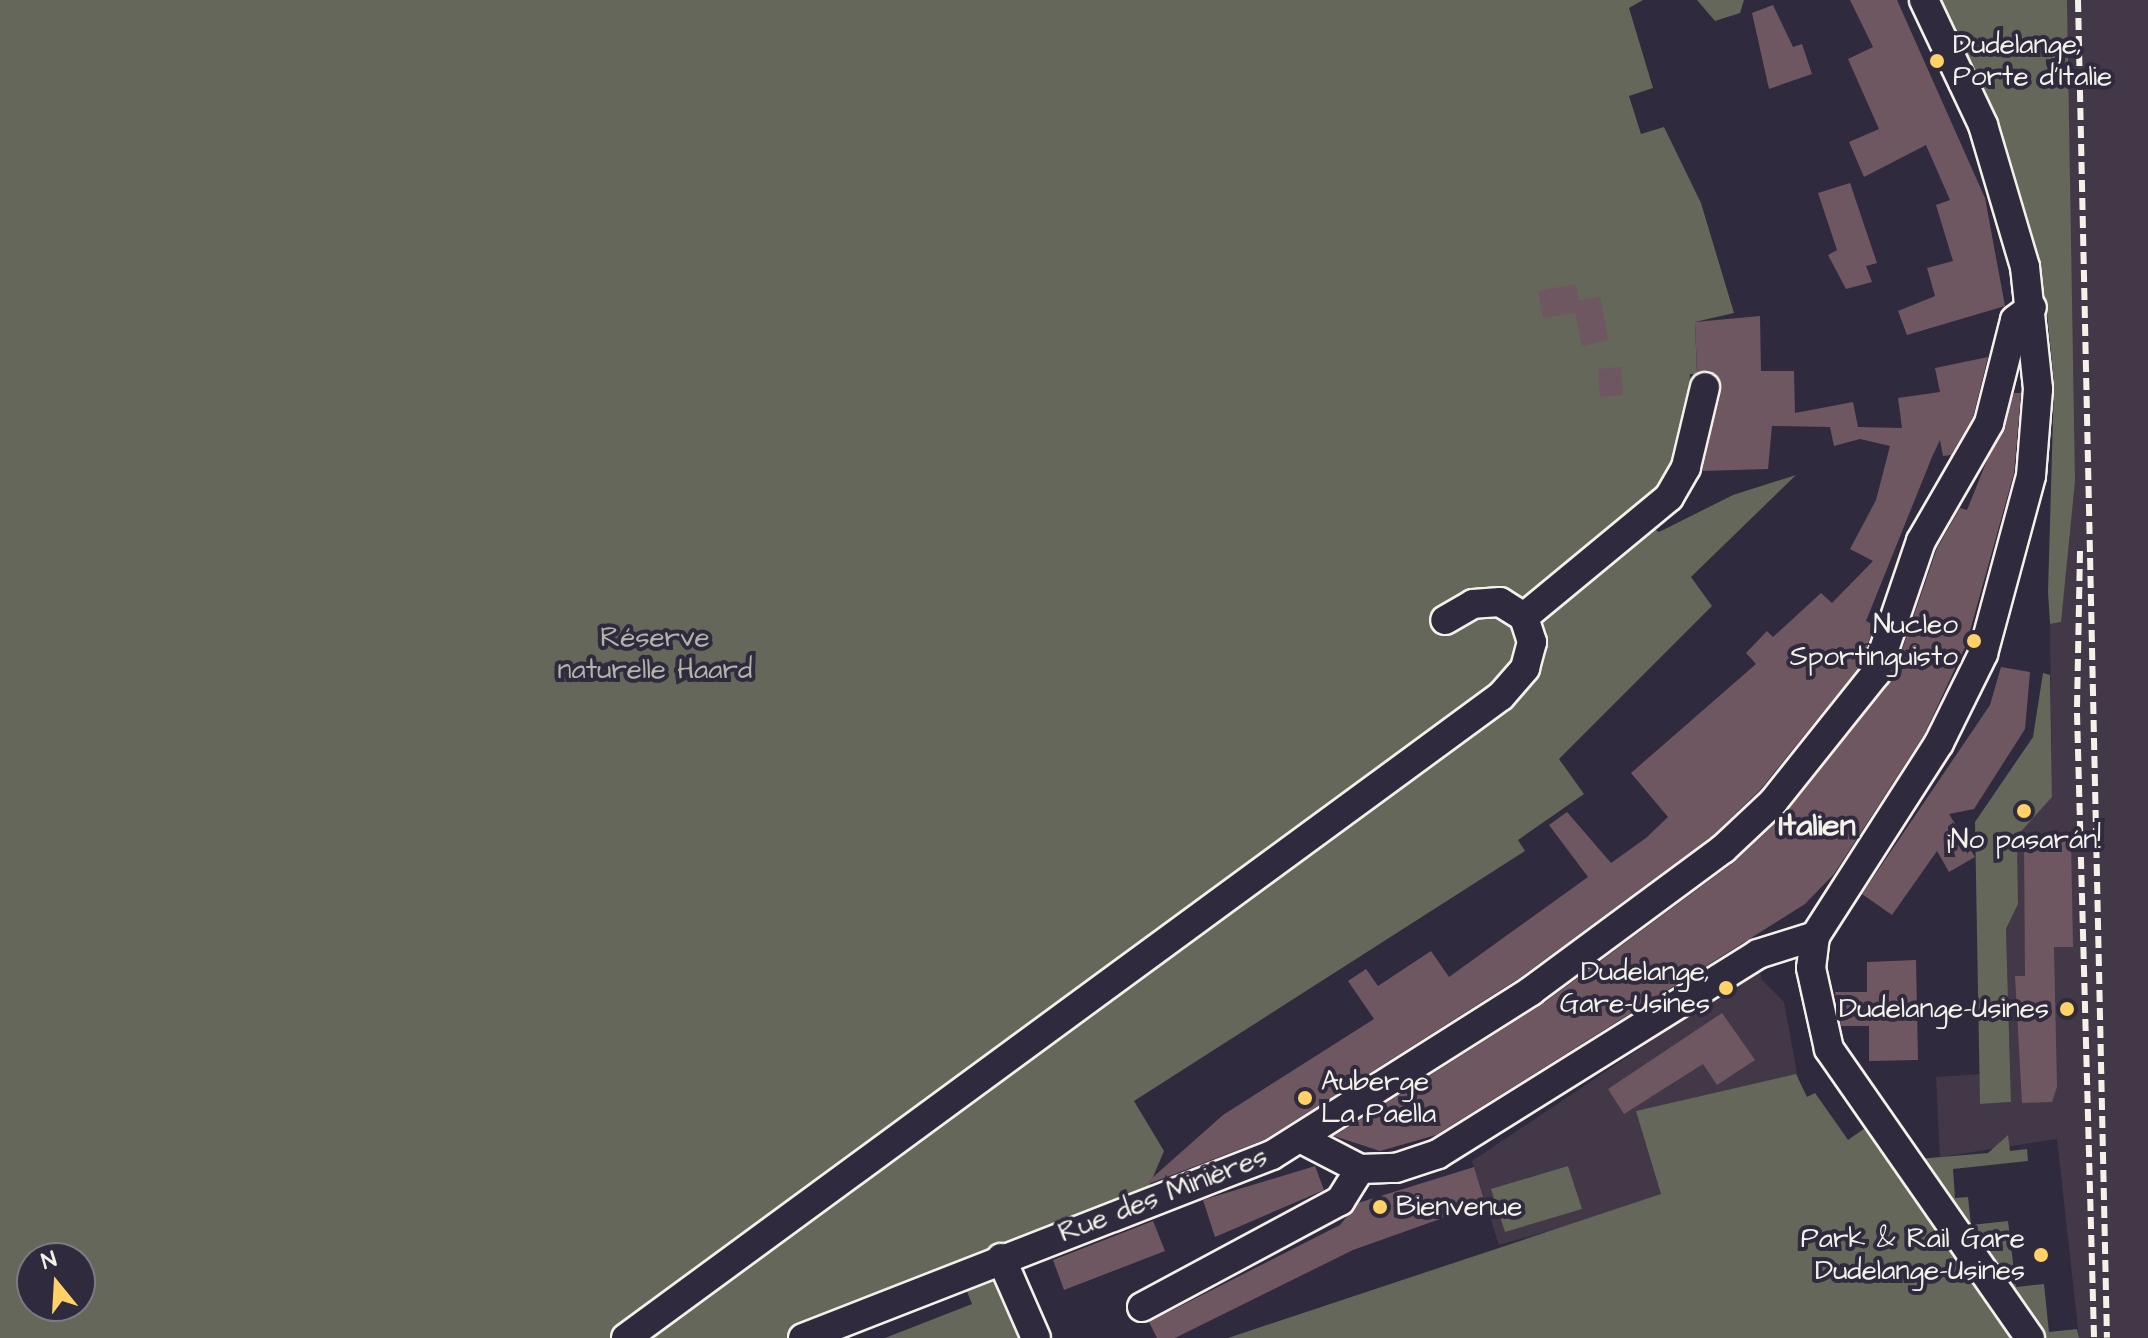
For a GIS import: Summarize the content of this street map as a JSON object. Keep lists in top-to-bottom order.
{
  "streets": {
    "street": ["Rue des Minières"]
  },
  "districts": ["Italien"],
  "parks": ["Réserve naturelle Haard"],
  "places": [
    "Dudelange, Porte d’Italie",
    "Nucleo Sportinguisto",
    "¡No pasarán!",
    "Dudelange, Gare-Usines",
    "Dudelange-Usines",
    "Auberge La Paella",
    "Bienvenue",
    "Park & Rail Gare Dudelange-Usines"
  ],
  "north": "top"
}
